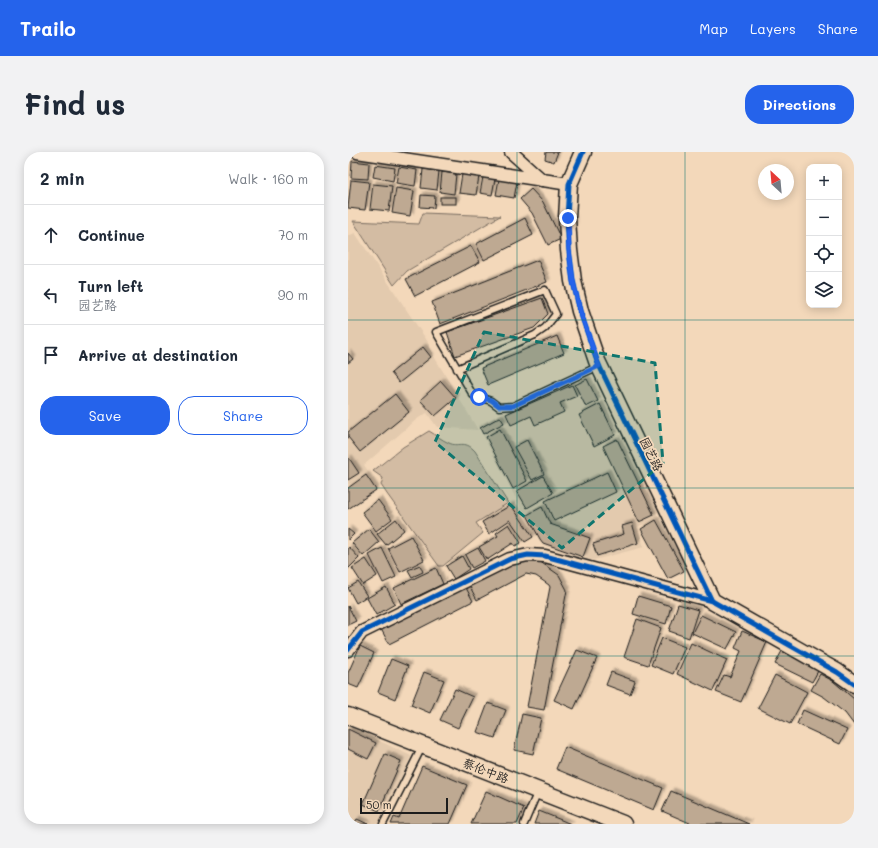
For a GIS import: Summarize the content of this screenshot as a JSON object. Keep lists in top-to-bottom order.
{
  "streets": {
    "street": ["园艺路", "蔡伦中路"]
  },
  "scale_bar": "50 m",
  "north": "top left",
  "page": {
    "header": "Trailo",
    "nav": ["Map", "Layers", "Share"],
    "buttons": [
      "Directions",
      ["Save", "Share"]
    ],
    "title": "Find us",
    "heading": ["2 min", "Walk · 160 m"],
    "map_buttons": ["+", "−"],
    "list": [
      ["Continue", "70 m"],
      ["Turn left", "园艺路", "90 m"],
      "Arrive at destination"
    ],
    "scale": "50 m"
  }
}
